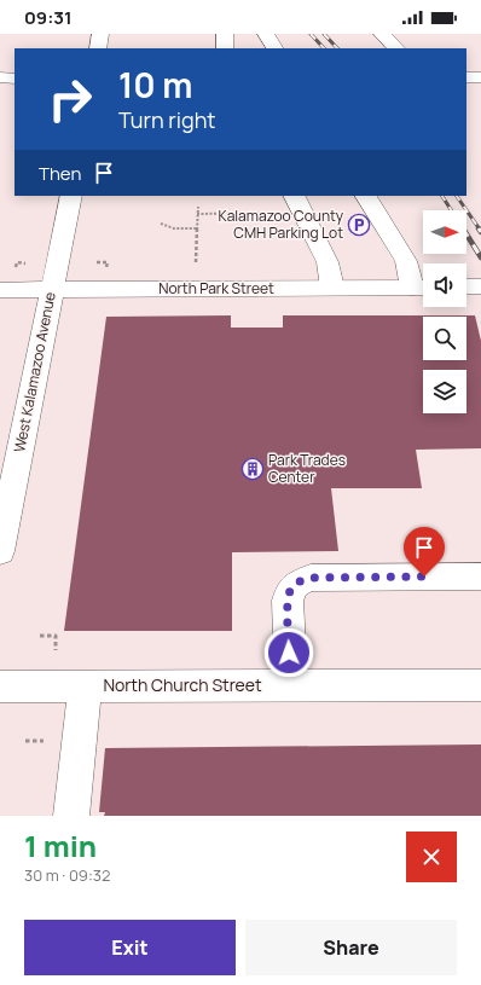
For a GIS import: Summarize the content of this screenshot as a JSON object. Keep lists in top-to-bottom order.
{
  "streets": {
    "main road": ["North Park Street", "West Kalamazoo Avenue", "North Church Street"]
  },
  "crossings": [
    ["North Park Street", "West Kalamazoo Avenue"]
  ],
  "places": {
    "parking": ["Kalamazoo County CMH Parking Lot"],
    "building": ["Park Trades Center"]
  },
  "north": "right",
  "page": {
    "status": "09:31",
    "turn": ["10 m", "Turn right"],
    "then": "Then",
    "heading": ["1 min", "30 m · 09:32"],
    "buttons": ["Exit", "Share"]
  }
}
